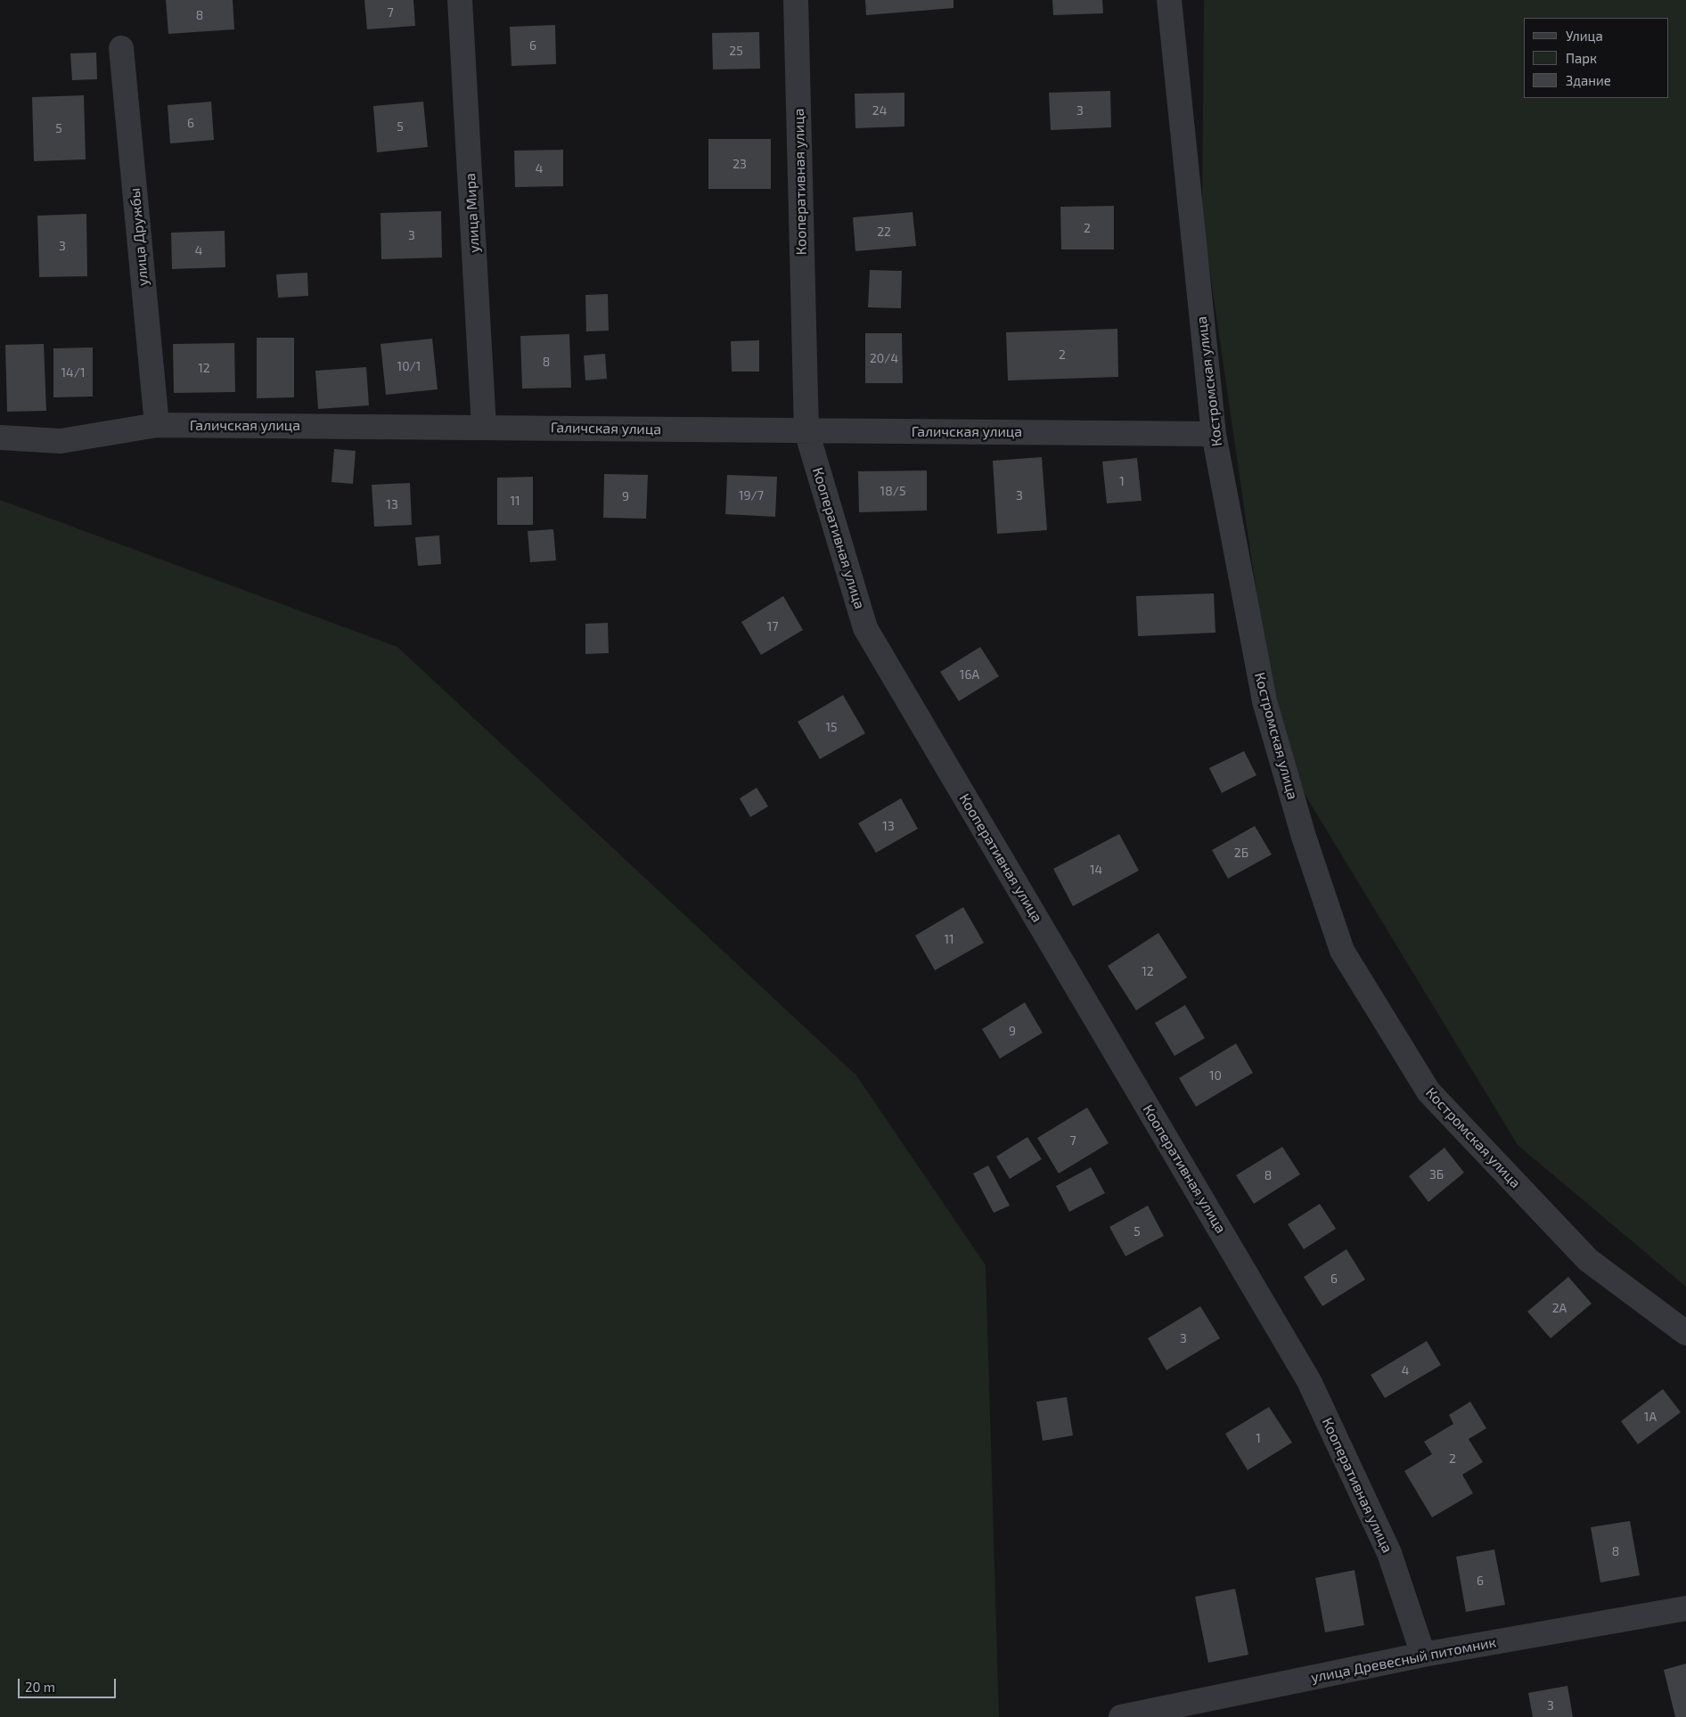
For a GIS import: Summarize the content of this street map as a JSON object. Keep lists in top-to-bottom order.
{
  "streets": {
    "street": [
      "Кооперативная улица",
      "улица Мира",
      "улица Дружбы",
      "Костромская улица",
      "Галичская улица",
      "улица Древесный питомник"
    ]
  },
  "crossings": [
    ["Кооперативная улица", "Галичская улица"],
    ["Кооперативная улица", "улица Древесный питомник"],
    ["улица Мира", "Галичская улица"],
    ["улица Дружбы", "Галичская улица"],
    ["Костромская улица", "Галичская улица"]
  ],
  "house_numbers": [
    "7",
    "8",
    "6",
    "25",
    "24",
    "3",
    "6",
    "5",
    "5",
    "23",
    "4",
    "2",
    "22",
    "3",
    "3",
    "4",
    "2",
    "20/4",
    "8",
    "10/1",
    "12",
    "14/1",
    "1",
    "18/5",
    "19/7",
    "3",
    "9",
    "11",
    "13",
    "17",
    "16А",
    "15",
    "13",
    "2Б",
    "14",
    "11",
    "12",
    "9",
    "10",
    "7",
    "3Б",
    "8",
    "5",
    "6",
    "2А",
    "3",
    "4",
    "1А",
    "1",
    "2",
    "8",
    "6",
    "3"
  ],
  "legend": ["Улица", "Парк", "Здание"],
  "scale_bar": "20 m"
}
